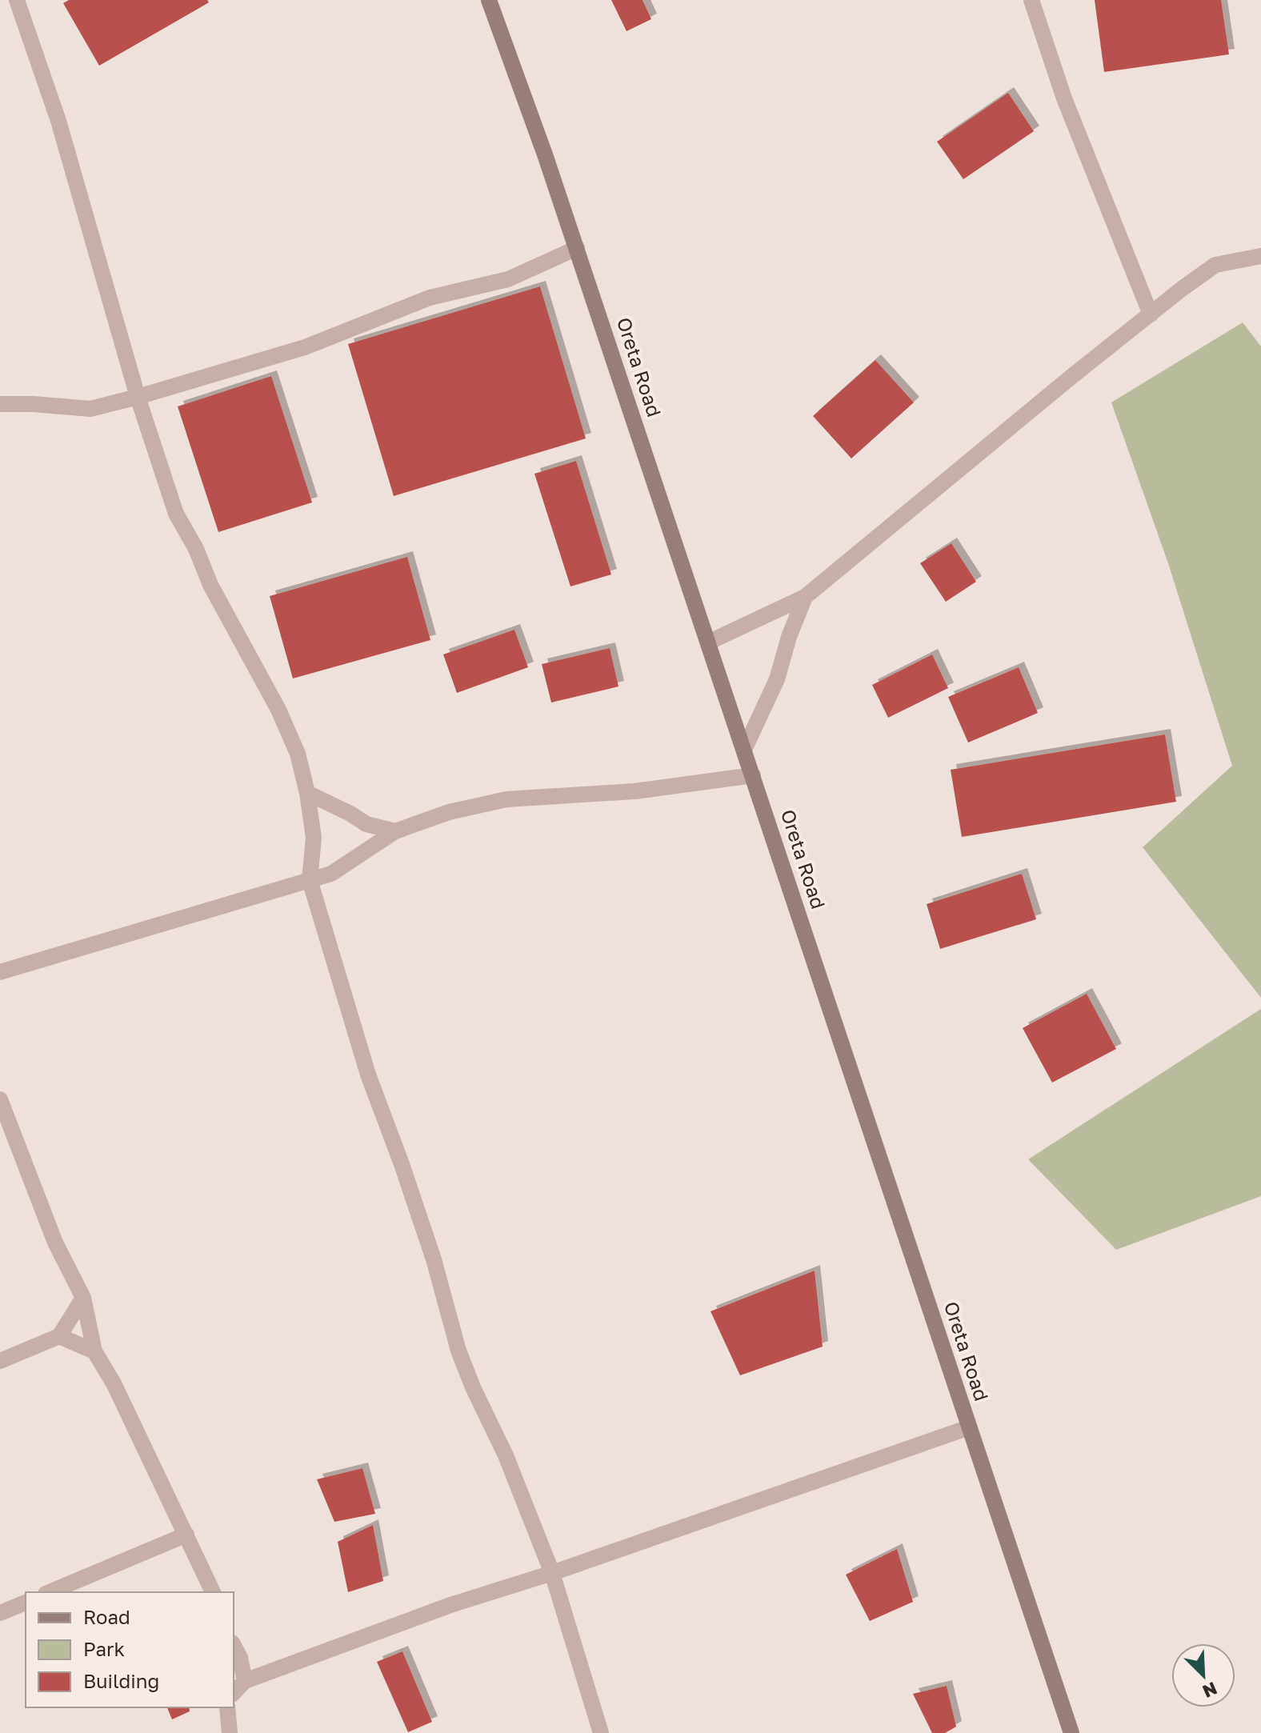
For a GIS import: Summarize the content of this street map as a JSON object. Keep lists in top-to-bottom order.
{
  "streets": {
    "street": ["Oreta Road"]
  },
  "legend": ["Road", "Park", "Building"],
  "north": "bottom right"
}
